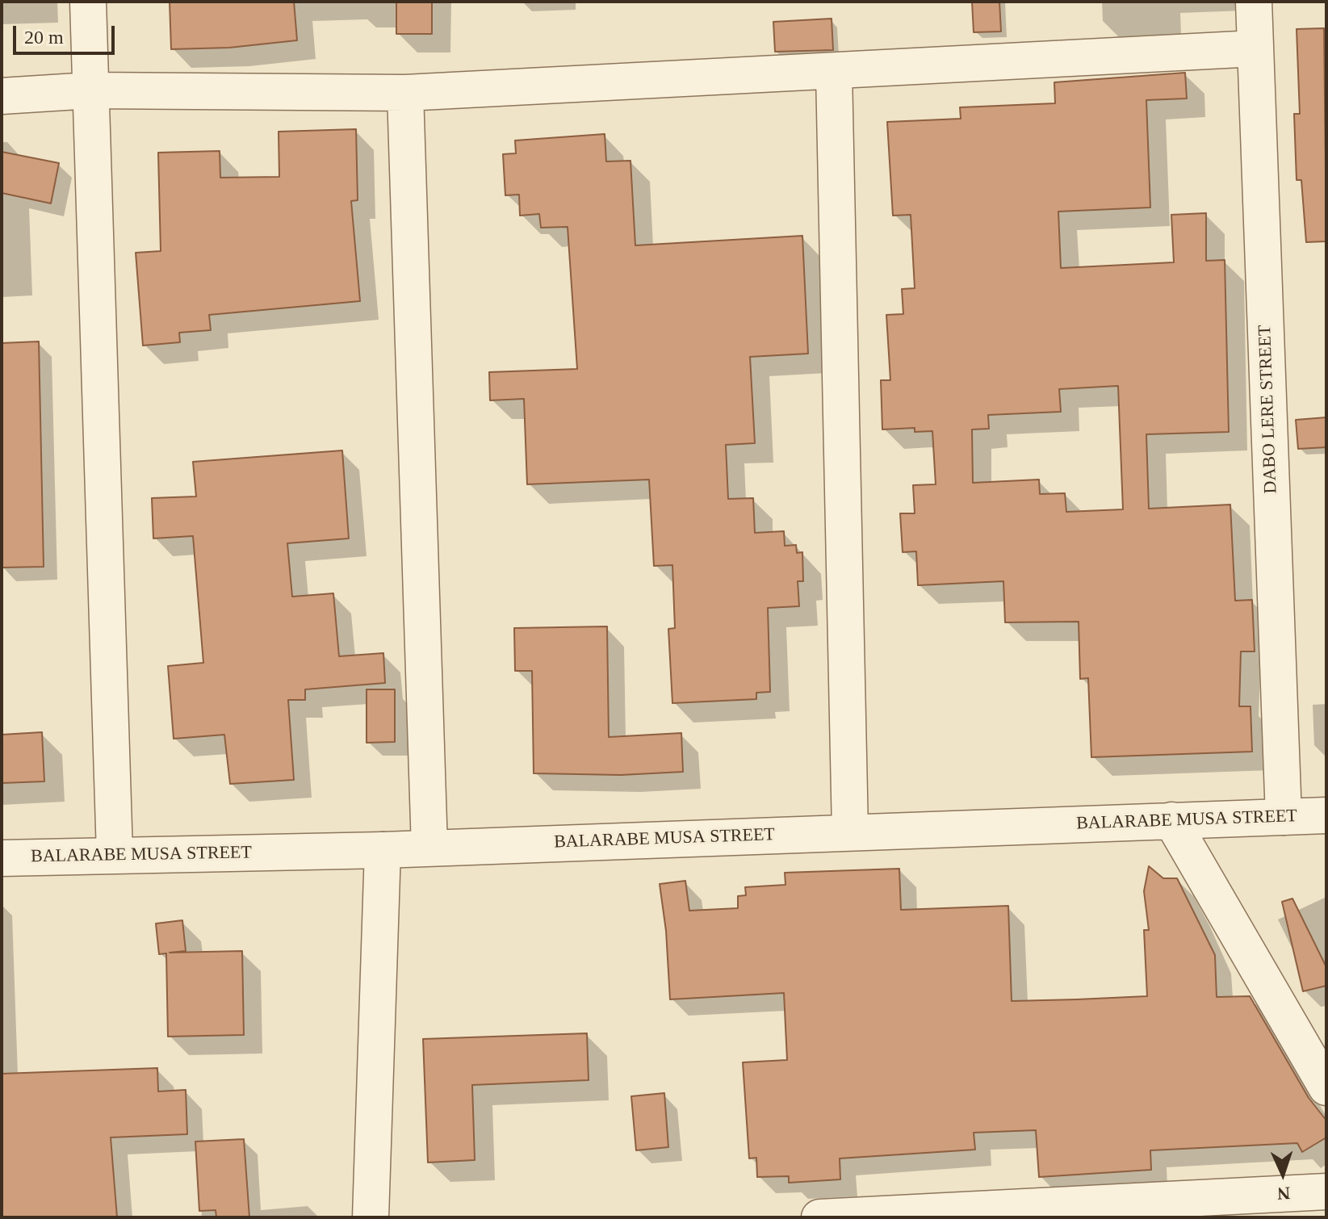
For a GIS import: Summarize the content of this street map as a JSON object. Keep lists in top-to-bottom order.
{
  "streets": {
    "street": ["DABO LERE STREET", "BALARABE MUSA STREET"]
  },
  "crossings": [
    ["DABO LERE STREET", "BALARABE MUSA STREET"]
  ],
  "scale_bar": "20 m",
  "north": "bottom"
}
